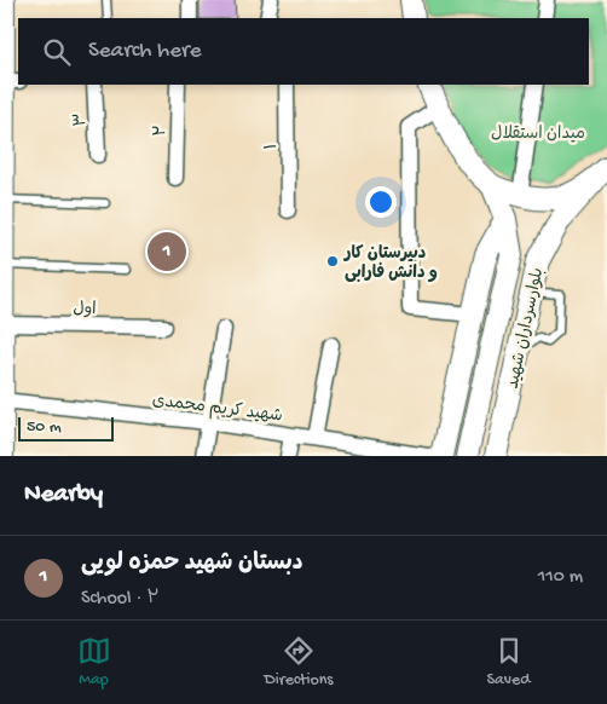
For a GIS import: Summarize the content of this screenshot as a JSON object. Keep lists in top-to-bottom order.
{
  "streets": {
    "main road": ["بلوارسرداران شهید"],
    "street": [
      "۳",
      "۲",
      "۱",
      "اول",
      "شهید کریم محمدی"
    ]
  },
  "parks": ["میدان استقلال"],
  "places": ["دبیرستان کار و دانش فارابی"],
  "scale_bar": "50 m",
  "page": {
    "search": "Search here",
    "pins": "1",
    "scale": "50 m",
    "heading": "Nearby",
    "list": [
      {
        "mark": "1",
        "name": "دبستان شهید حمزه لویی",
        "note": "School · ۲",
        "value": "110 m"
      }
    ],
    "nav": ["Map", "Directions", "Saved"]
  }
}
